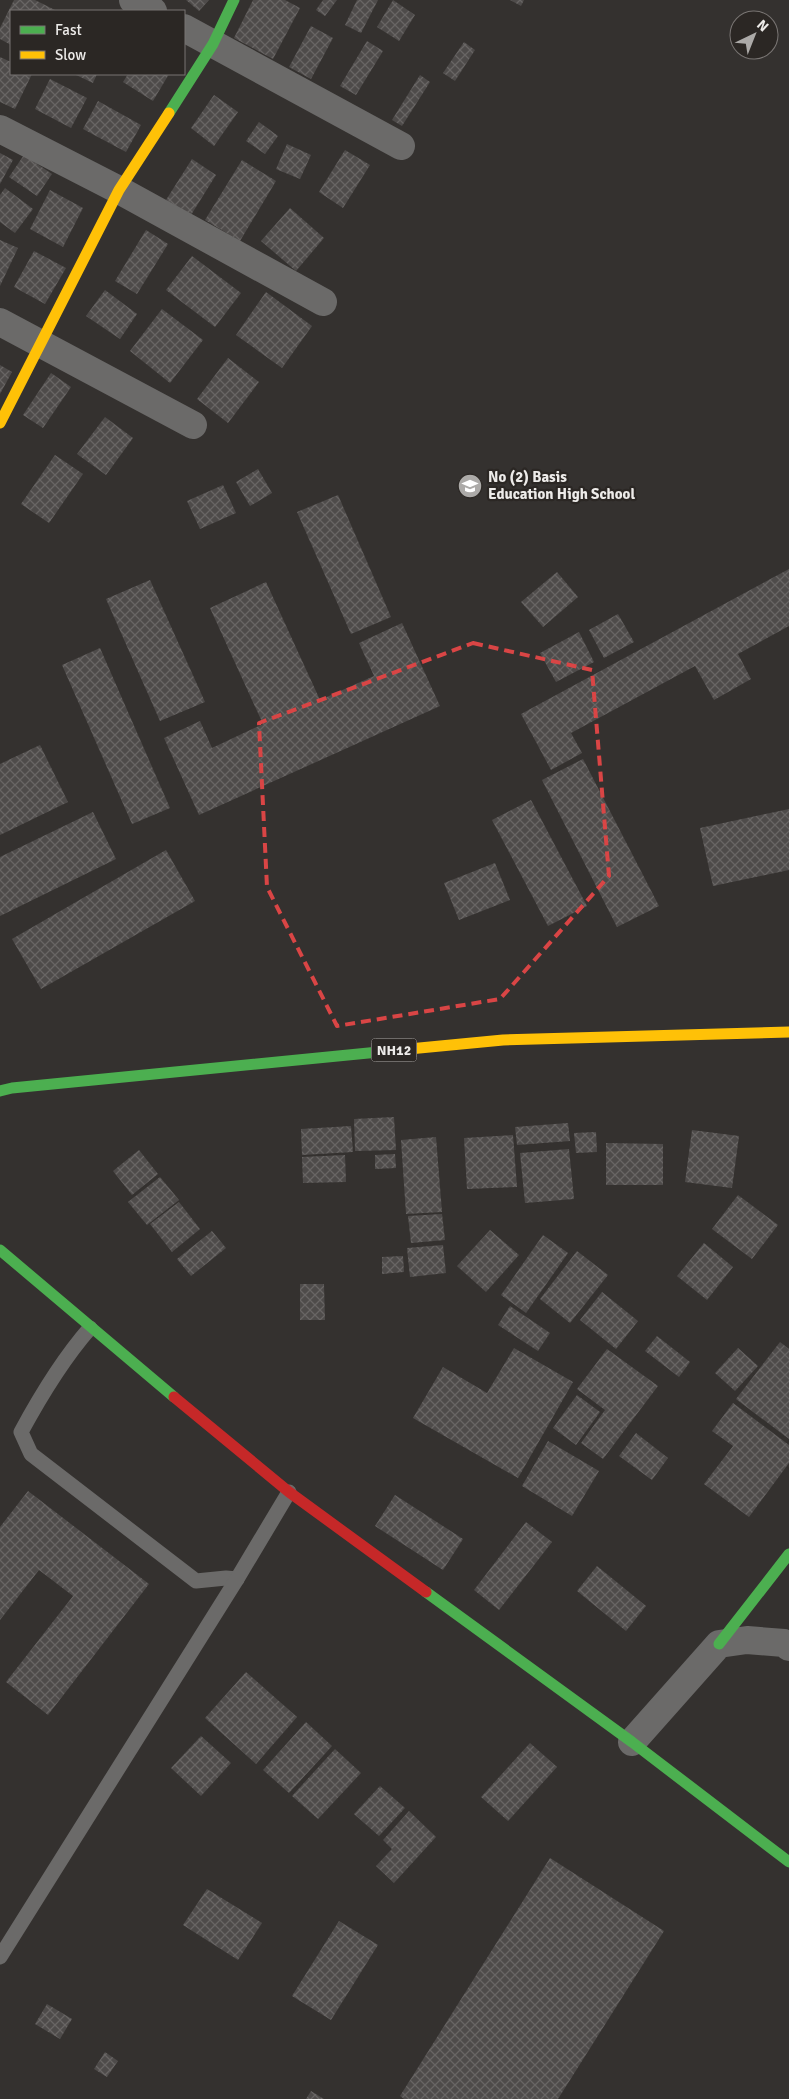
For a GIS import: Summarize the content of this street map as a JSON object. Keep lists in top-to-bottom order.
{
  "streets": {
    "main road": ["NH12"]
  },
  "places": {
    "school or university": ["No (2) Basis Education High School"]
  },
  "legend": ["Fast", "Slow"],
  "north": "top right"
}
